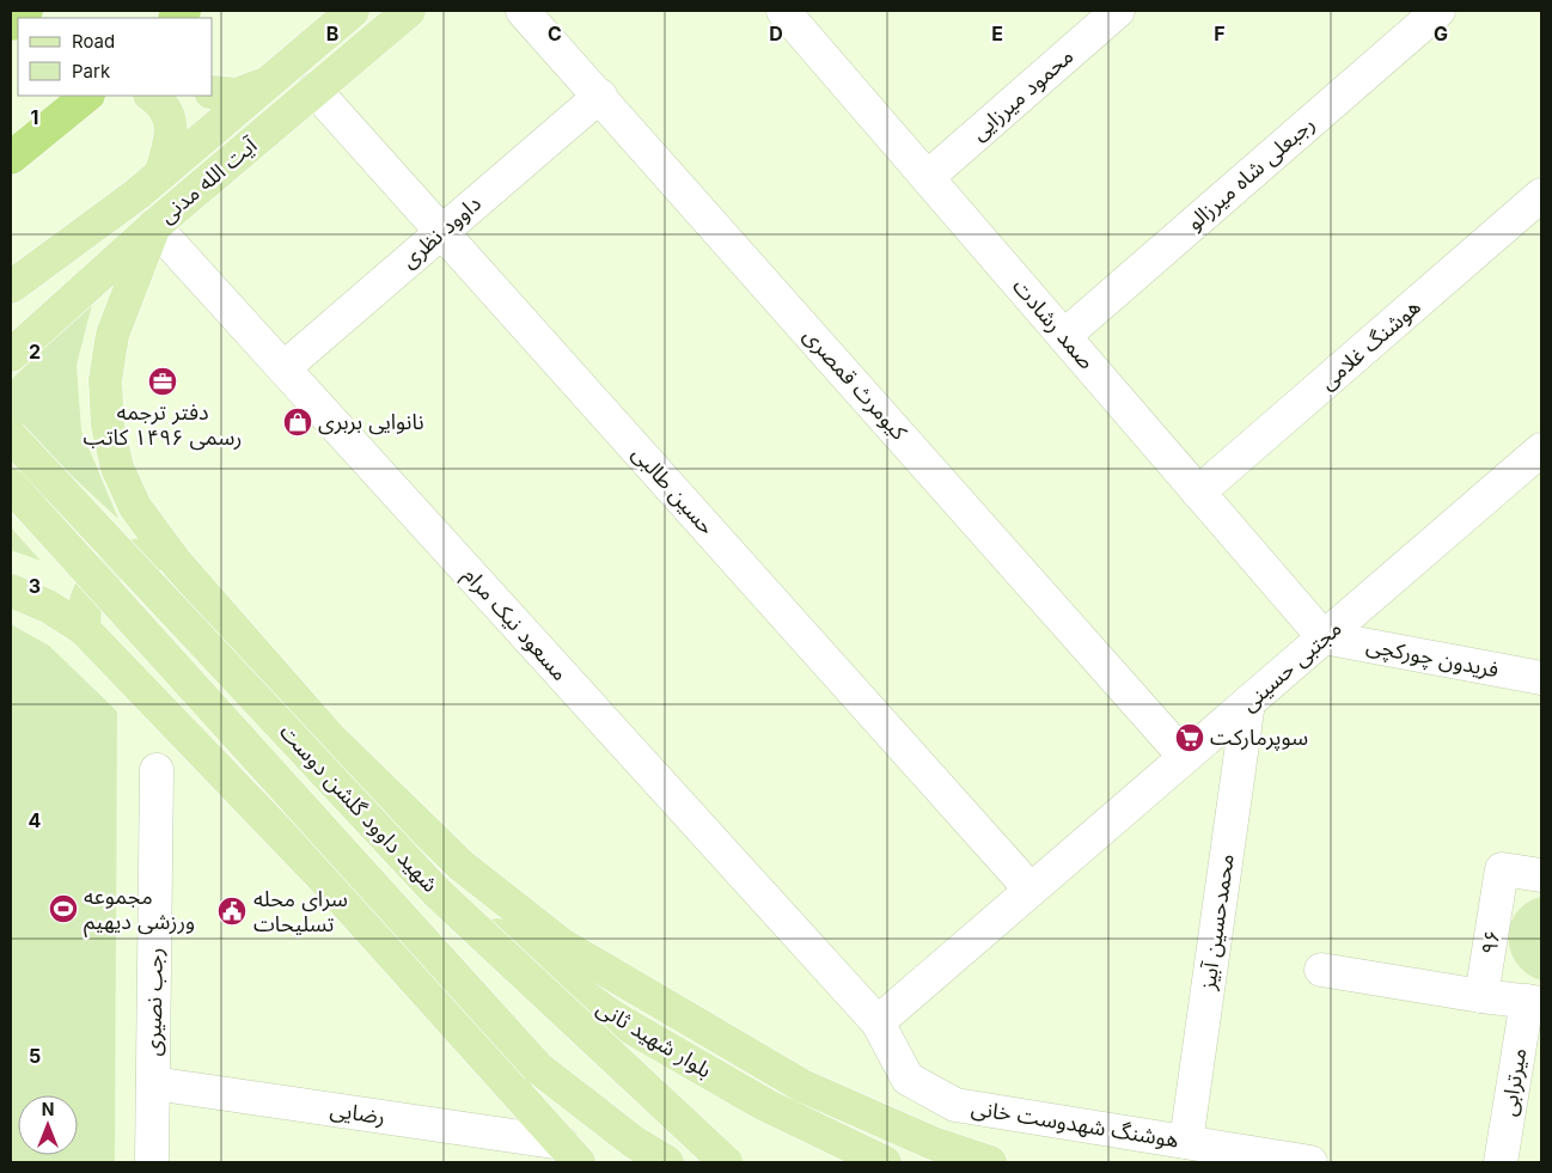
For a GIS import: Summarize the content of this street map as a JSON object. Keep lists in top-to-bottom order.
{
  "streets": {
    "main road": ["آیت الله مدنی", "شهید داوود گلشن دوست", "بلوار شهید ثانی"],
    "street": [
      "محمود میرزایی",
      "رجبعلی شاه میرزالو",
      "داوود نظری",
      "صمد رشادت",
      "هوشنگ غلامی",
      "کیومرث قمصری",
      "حسین طالبی",
      "مسعود نیک مرام",
      "فریدون چورکچی",
      "مجتبی حسینی",
      "محمدحسین آبیز",
      "۹۶",
      "رجب نصیری",
      "میرترابی",
      "رضایی",
      "هوشنگ شهدوست خانی"
    ]
  },
  "crossings": [
    ["محمود میرزایی", "صمد رشادت"],
    ["رجبعلی شاه میرزالو", "صمد رشادت"],
    ["آیت الله مدنی", "حسین طالبی"],
    ["آیت الله مدنی", "مسعود نیک مرام"],
    ["داوود نظری", "کیومرث قمصری"],
    ["داوود نظری", "حسین طالبی"],
    ["داوود نظری", "مسعود نیک مرام"],
    ["صمد رشادت", "هوشنگ غلامی"],
    ["صمد رشادت", "فریدون چورکچی"],
    ["صمد رشادت", "مجتبی حسینی"],
    ["کیومرث قمصری", "مجتبی حسینی"],
    ["حسین طالبی", "مجتبی حسینی"],
    ["مسعود نیک مرام", "مجتبی حسینی"],
    ["مسعود نیک مرام", "هوشنگ شهدوست خانی"],
    ["فریدون چورکچی", "مجتبی حسینی"],
    ["مجتبی حسینی", "محمدحسین آبیز"],
    ["مجتبی حسینی", "هوشنگ شهدوست خانی"],
    ["شهید داوود گلشن دوست", "بلوار شهید ثانی"],
    ["محمدحسین آبیز", "هوشنگ شهدوست خانی"],
    ["رجب نصیری", "رضایی"]
  ],
  "places": {
    "office": ["دفتر ترجمه رسمی ۱۴۹۶ کاتب"],
    "shop": ["نانوایی بربری"],
    "supermarket": ["سوپرمارکت"],
    "sports": ["مجموعه ورزشی دیهیم"],
    "public building": ["سرای محله تسلیحات"]
  },
  "legend": ["Road", "Park"],
  "north": "top",
  "grid": {
    "columns": [
      "B",
      "C",
      "D",
      "E",
      "F",
      "G"
    ],
    "rows": [
      "1",
      "2",
      "3",
      "4",
      "5"
    ]
  }
}
